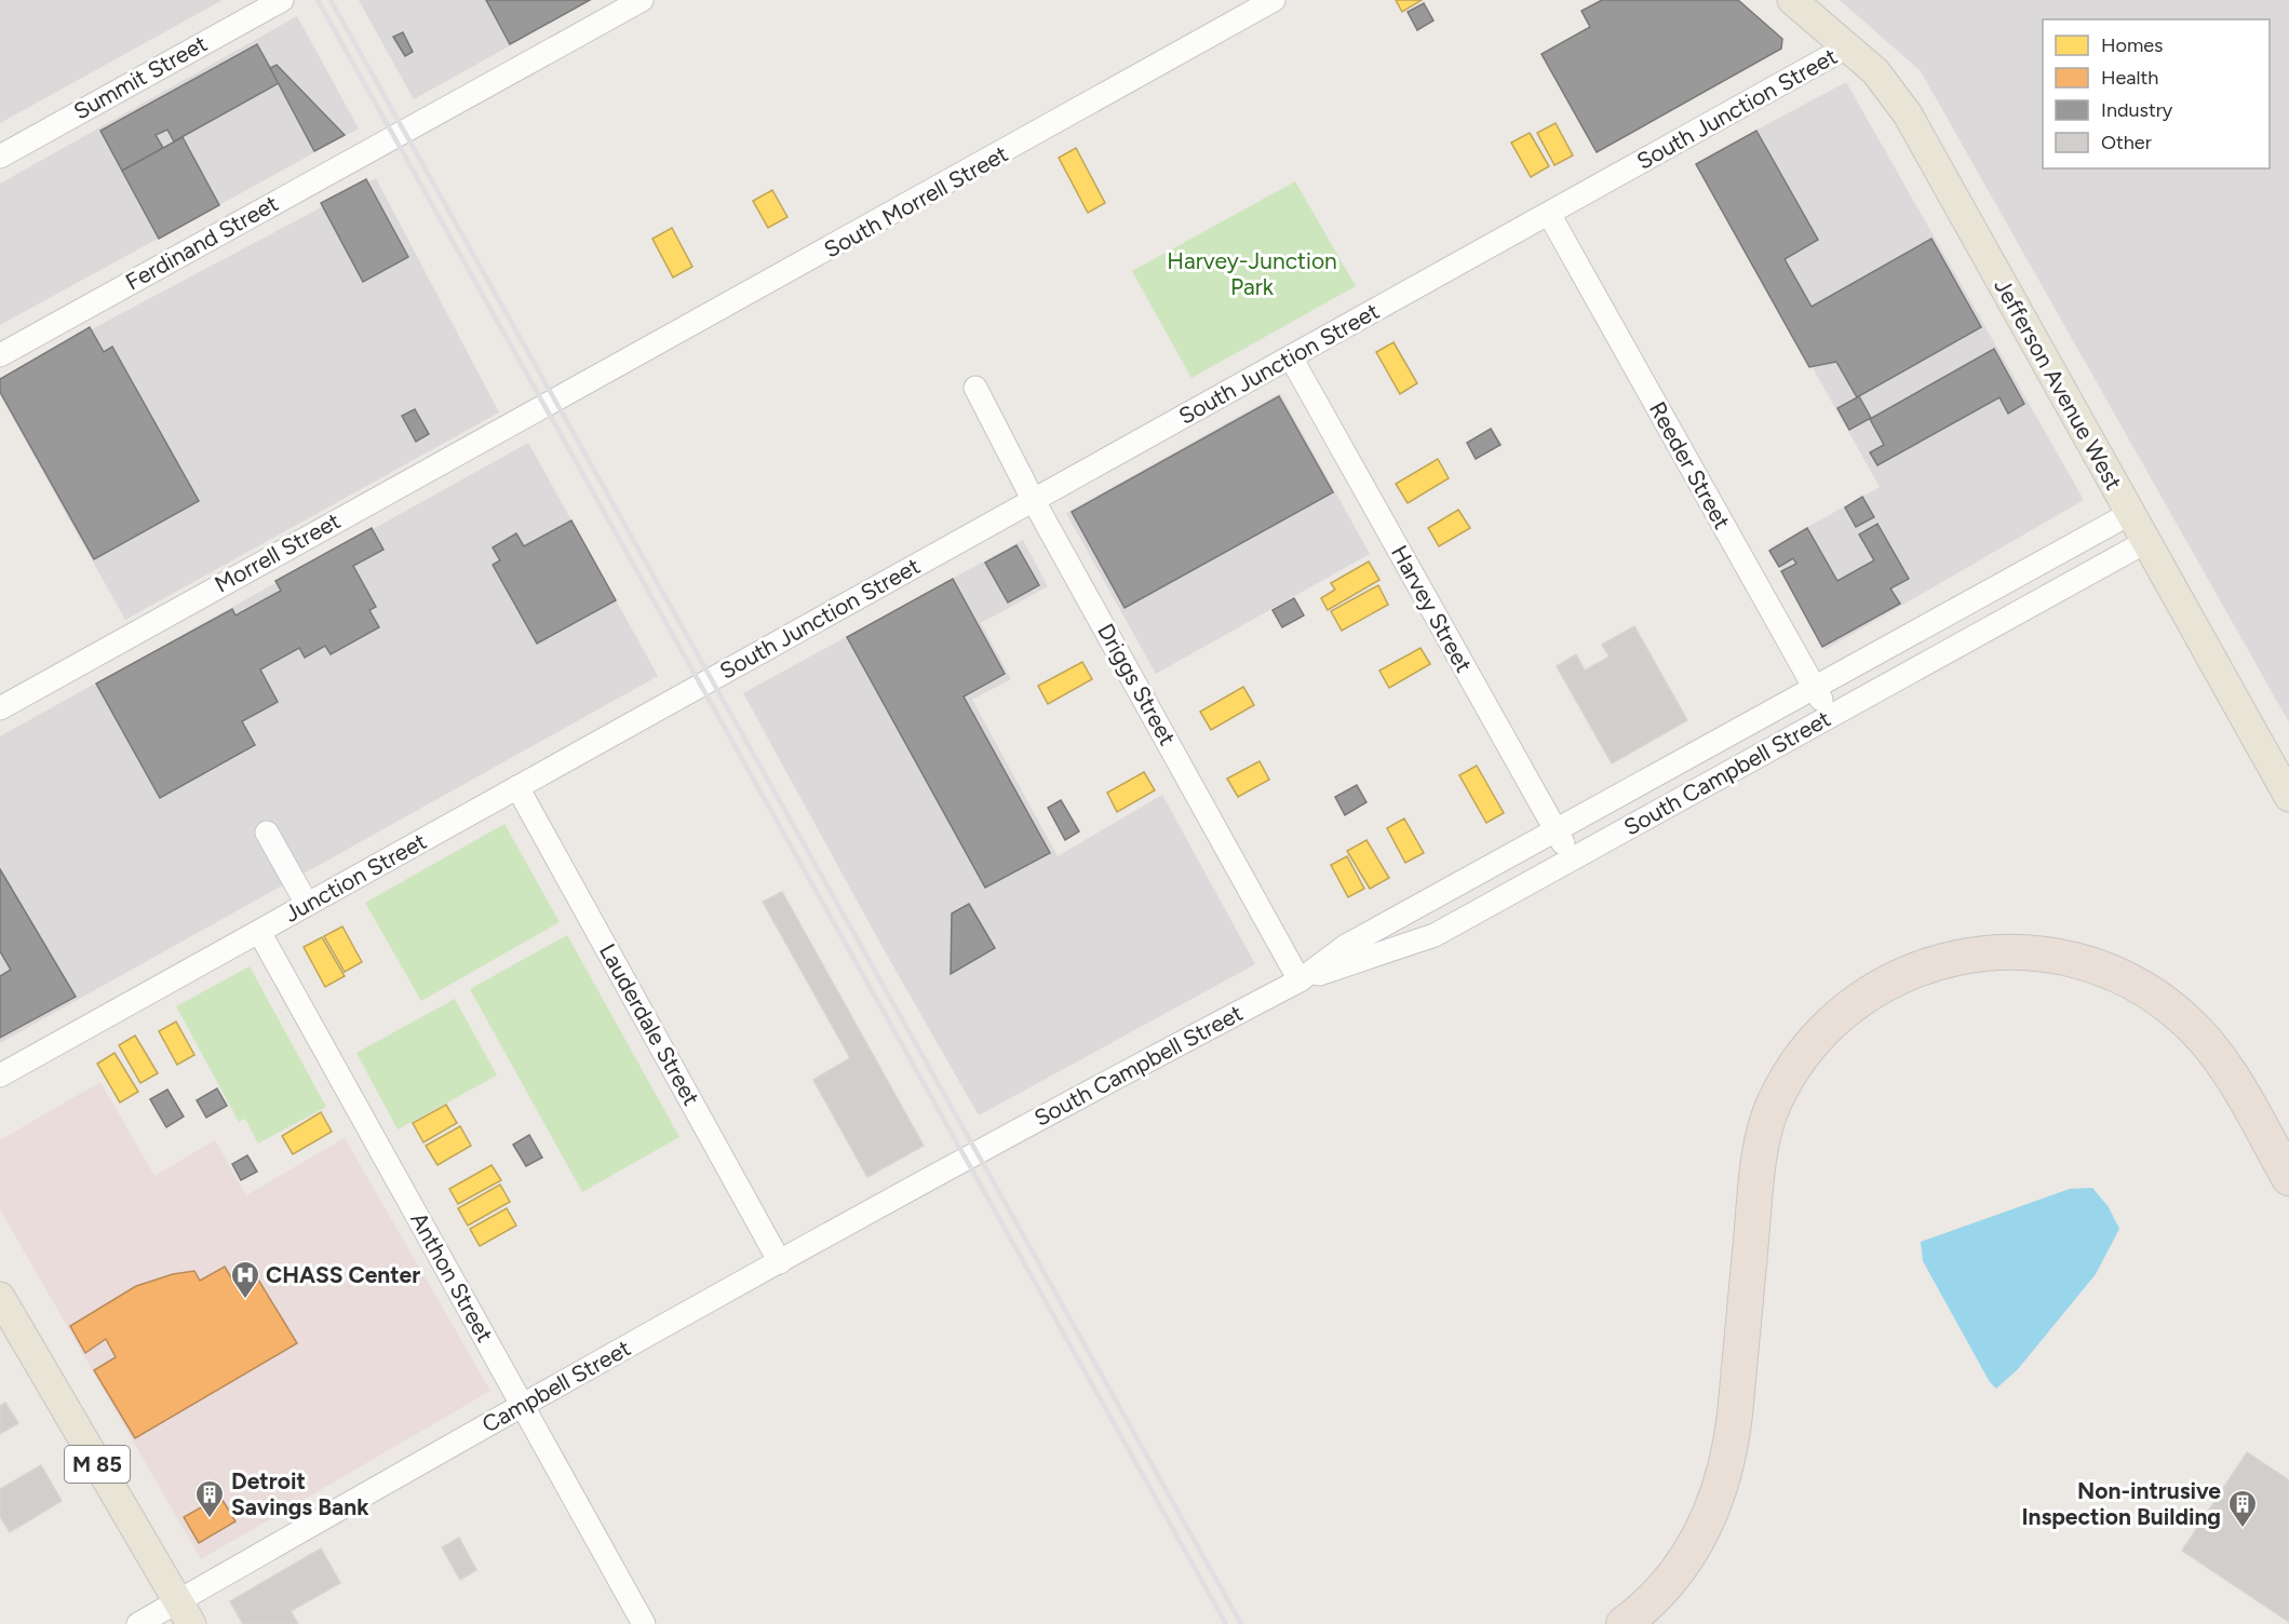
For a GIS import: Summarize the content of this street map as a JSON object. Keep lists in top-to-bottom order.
{
  "streets": {
    "main road": ["Jefferson Avenue West", "M 85"],
    "street": [
      "Summit Street",
      "South Junction Street",
      "South Morrell Street",
      "Ferdinand Street",
      "Reeder Street",
      "Morrell Street",
      "Harvey Street",
      "Driggs Street",
      "South Campbell Street",
      "Junction Street",
      "Lauderdale Street",
      "Anthon Street",
      "Campbell Street"
    ]
  },
  "crossings": [
    ["South Junction Street", "Jefferson Avenue West"],
    ["South Junction Street", "Reeder Street"],
    ["South Junction Street", "Harvey Street"],
    ["South Junction Street", "Driggs Street"],
    ["South Junction Street", "Junction Street"],
    ["South Morrell Street", "Morrell Street"],
    ["Jefferson Avenue West", "South Campbell Street"],
    ["Reeder Street", "South Campbell Street"],
    ["Harvey Street", "South Campbell Street"],
    ["Driggs Street", "South Campbell Street"],
    ["South Campbell Street", "Campbell Street"],
    ["Junction Street", "Lauderdale Street"],
    ["Junction Street", "Anthon Street"],
    ["Lauderdale Street", "Campbell Street"],
    ["Anthon Street", "Campbell Street"],
    ["Campbell Street", "M 85"]
  ],
  "parks": ["Harvey-Junction Park"],
  "places": {
    "hospital": ["CHASS Center"],
    "building": ["Detroit Savings Bank", "Non-intrusive Inspection Building"]
  },
  "legend": [
    "Homes",
    "Health",
    "Industry",
    "Other"
  ]
}
